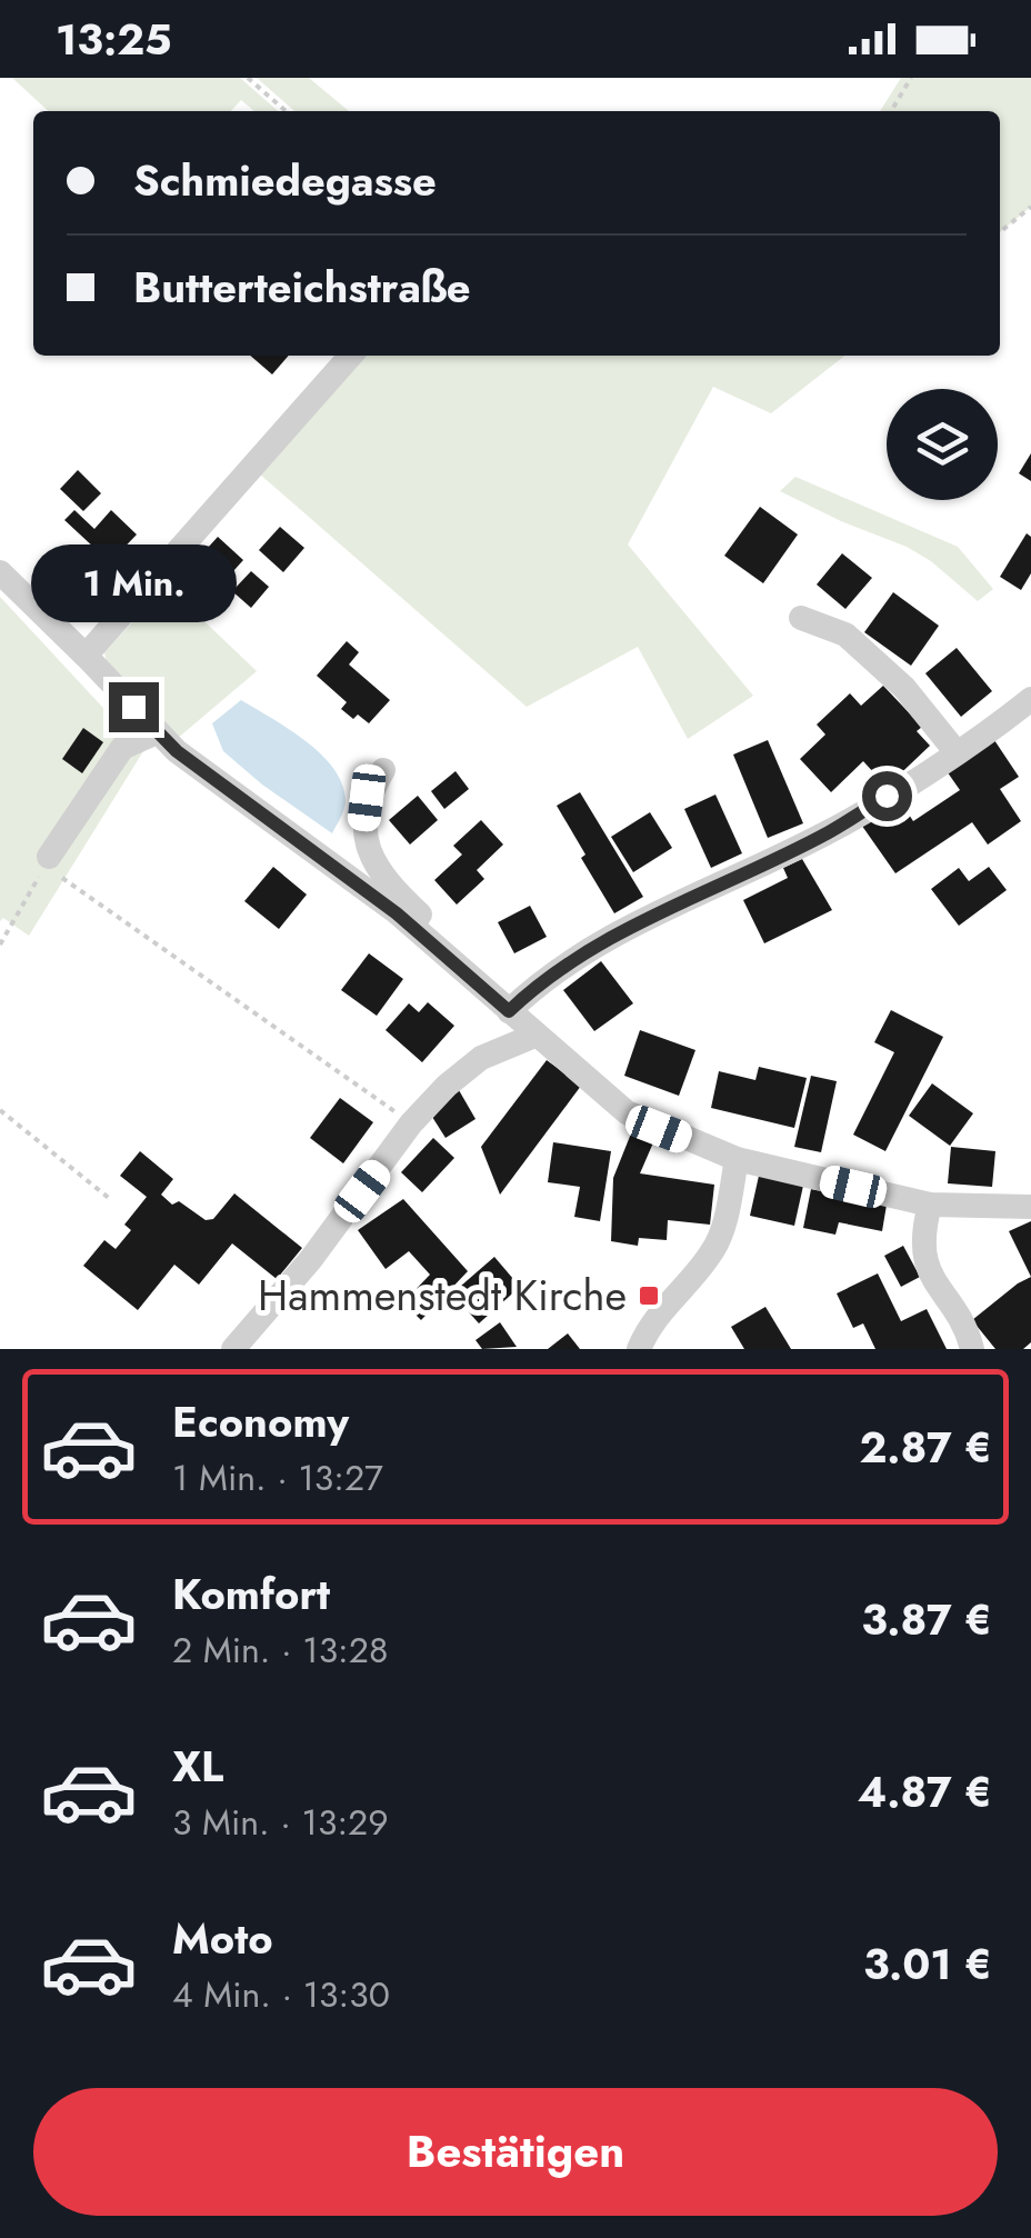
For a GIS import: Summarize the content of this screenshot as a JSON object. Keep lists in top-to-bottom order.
{
  "places": {
    "transit": ["Hammenstedt Kirche"]
  },
  "page": {
    "status": "13:25",
    "banner": ["Schmiedegasse", "Butterteichstraße"],
    "bubble": "1 Min.",
    "list": [
      {
        "name": "Economy",
        "note": "1 Min. · 13:27",
        "value": "2.87 €"
      },
      {
        "name": "Komfort",
        "note": "2 Min. · 13:28",
        "value": "3.87 €"
      },
      {
        "name": "XL",
        "note": "3 Min. · 13:29",
        "value": "4.87 €"
      },
      {
        "name": "Moto",
        "note": "4 Min. · 13:30",
        "value": "3.01 €"
      }
    ],
    "buttons": "Bestätigen"
  }
}
